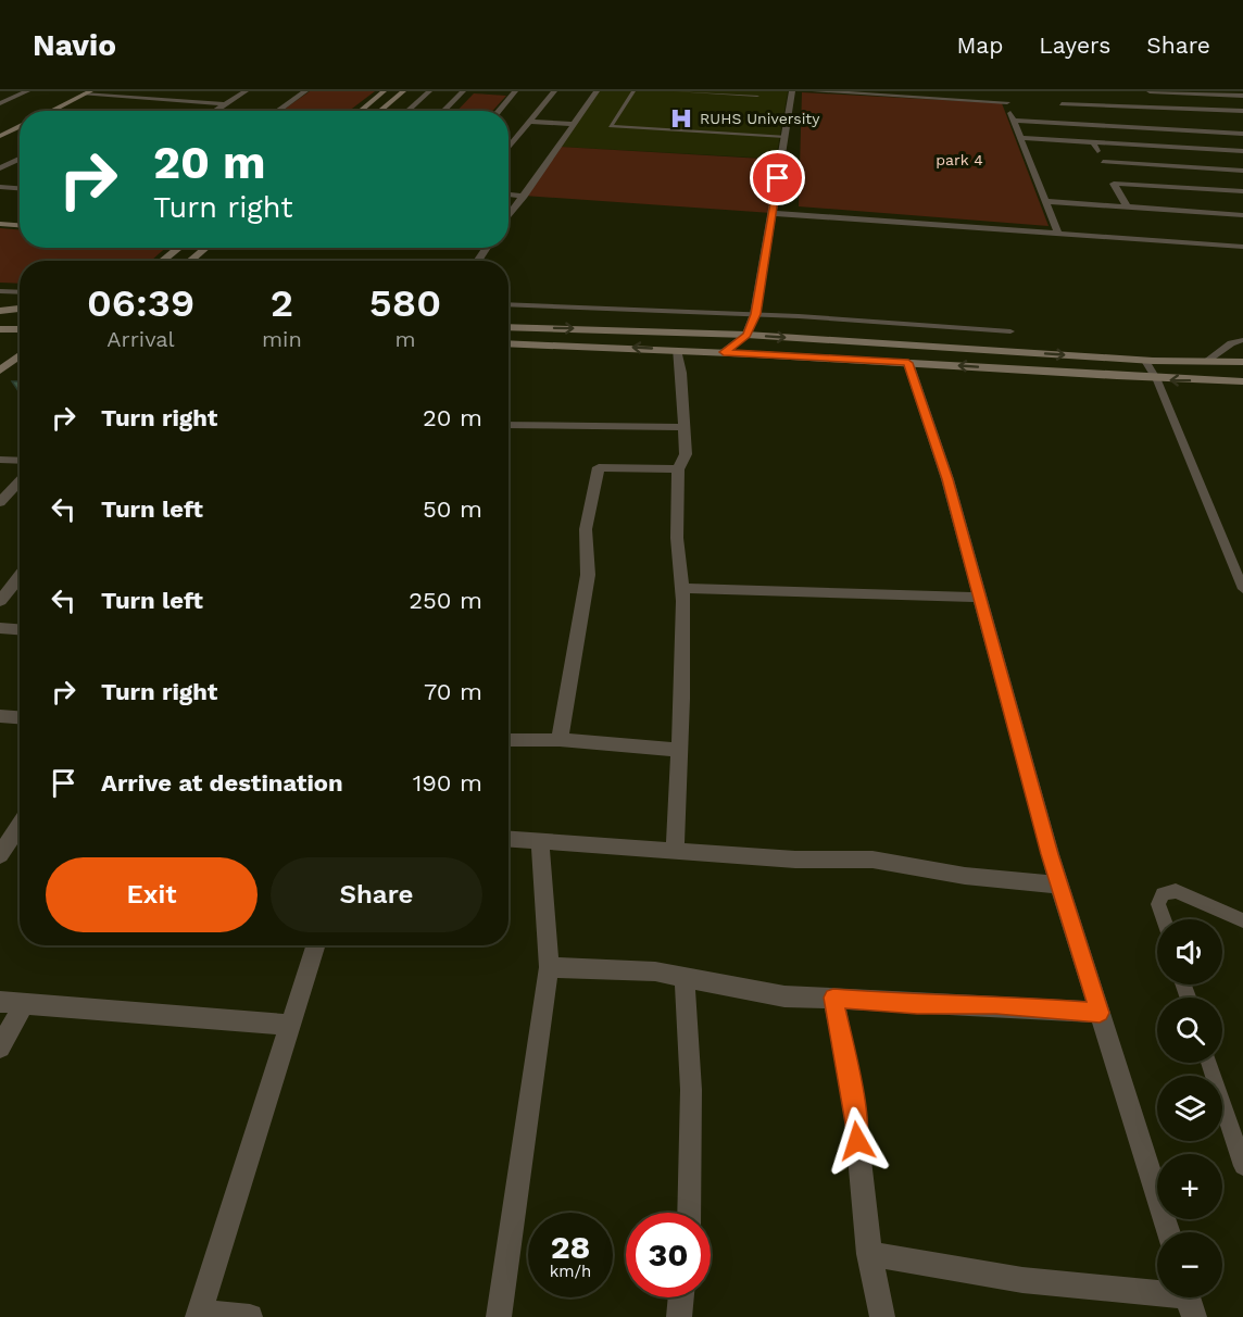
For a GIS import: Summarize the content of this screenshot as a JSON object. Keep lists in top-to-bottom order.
{
  "parks": ["park 4"],
  "places": {
    "hospital": ["RUHS University"]
  },
  "page": {
    "header": "Navio",
    "nav": ["Map", "Layers", "Share"],
    "turn": ["20 m", "Turn right"],
    "eta": [
      "06:39",
      "Arrival",
      "2",
      "min",
      "580",
      "m"
    ],
    "list": [
      {
        "name": "Turn right",
        "value": "20 m"
      },
      {
        "name": "Turn left",
        "value": "50 m"
      },
      {
        "name": "Turn left",
        "value": "250 m"
      },
      {
        "name": "Turn right",
        "value": "70 m"
      },
      {
        "name": "Arrive at destination",
        "value": "190 m"
      }
    ],
    "buttons": ["Exit", "Share"],
    "map_buttons": ["+", "−"],
    "speed": "28 km/h",
    "limit": "30"
  }
}
